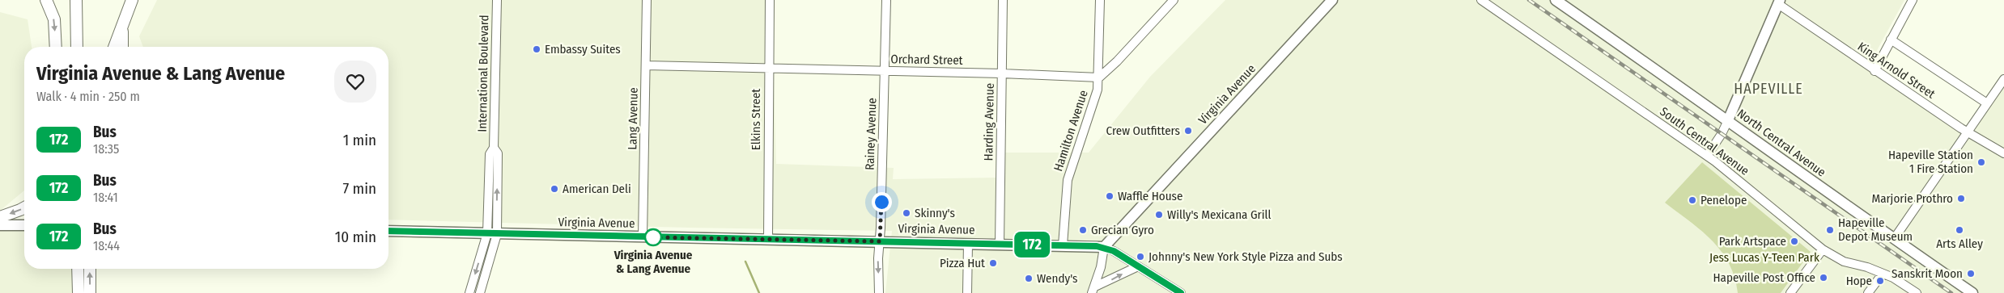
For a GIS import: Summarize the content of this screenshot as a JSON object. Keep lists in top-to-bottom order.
{
  "streets": {
    "main road": ["Virginia Avenue", "North Central Avenue"],
    "street": [
      "Orchard Street",
      "King Arnold Street",
      "International Boulevard",
      "Lang Avenue",
      "Elkins Street",
      "Harding Avenue",
      "Hamilton Avenue",
      "Rainey Avenue",
      "South Central Avenue"
    ]
  },
  "crossings": [
    ["Orchard Street", "Lang Avenue"],
    ["Orchard Street", "Elkins Street"],
    ["Orchard Street", "Harding Avenue"],
    ["Orchard Street", "Hamilton Avenue"],
    ["Orchard Street", "Rainey Avenue"],
    ["International Boulevard", "Virginia Avenue"],
    ["Virginia Avenue", "Lang Avenue"],
    ["Virginia Avenue", "Elkins Street"],
    ["Virginia Avenue", "Harding Avenue"],
    ["Virginia Avenue", "Hamilton Avenue"],
    ["Virginia Avenue", "Rainey Avenue"]
  ],
  "districts": ["HAPEVILLE"],
  "parks": ["Jess Lucas Y-Teen Park"],
  "places": [
    "Embassy Suites",
    "Crew Outfitters",
    "Hapeville Station 1 Fire Station",
    "American Deli",
    "Waffle House",
    "Marjorie Prothro",
    "Penelope",
    "Skinny's",
    "Willy's Mexicana Grill",
    "Grecian Gyro",
    "Hapeville Depot Museum",
    "Arts Alley",
    "Virginia Avenue & Lang Avenue",
    "Park Artspace",
    "Johnny's New York Style Pizza and Subs",
    "Pizza Hut",
    "Sanskrit Moon",
    "Hapeville Post Office",
    "Wendy's",
    "Hope"
  ],
  "lines": ["bus line 172"],
  "page": {
    "on_map": "172",
    "heading": ["Virginia Avenue & Lang Avenue", "Walk · 4 min · 250 m"],
    "list": [
      {
        "mark": "172",
        "name": "Bus",
        "note": "18:35",
        "value": "1 min"
      },
      {
        "mark": "172",
        "name": "Bus",
        "note": "18:41",
        "value": "7 min"
      },
      {
        "mark": "172",
        "name": "Bus",
        "note": "18:44",
        "value": "10 min"
      }
    ]
  }
}
